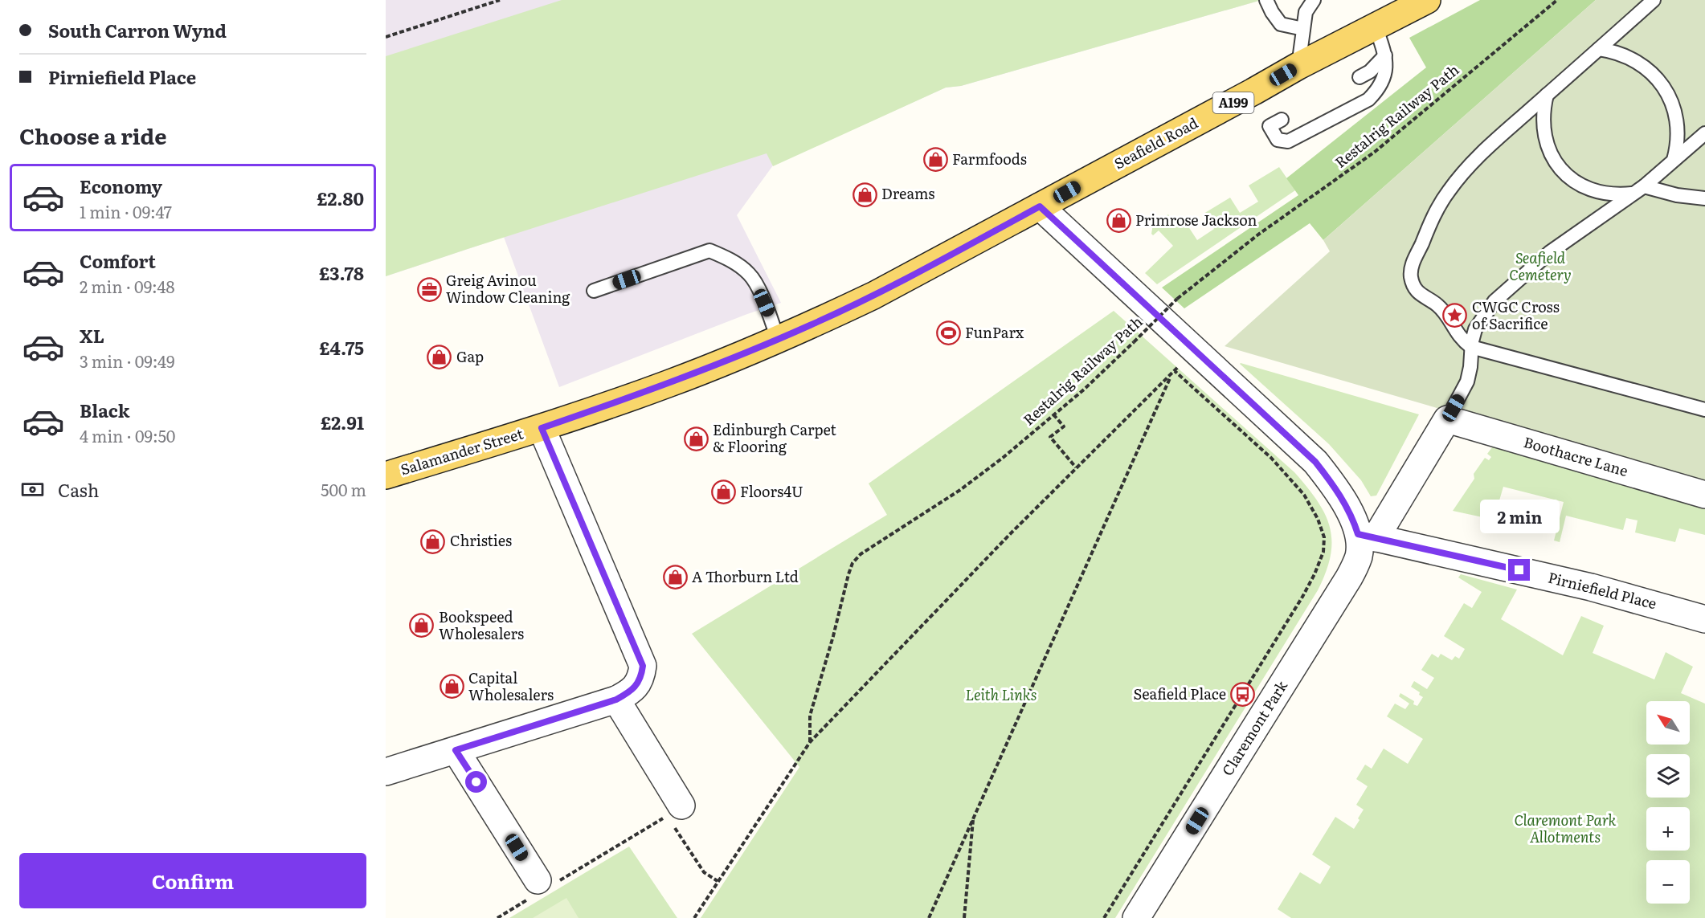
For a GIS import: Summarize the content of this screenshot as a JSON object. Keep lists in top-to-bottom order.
{
  "streets": {
    "main road": ["A199", "Seafield Road", "Salamander Street"],
    "street": ["Boothacre Lane", "Pirniefield Place", "Claremont Park"],
    "path": ["Restalrig Railway Path"]
  },
  "crossings": [
    ["Seafield Road", "Salamander Street"],
    ["Pirniefield Place", "Claremont Park"]
  ],
  "parks": ["Seafield Cemetery", "Leith Links", "Claremont Park Allotments"],
  "places": {
    "shop": [
      "Farmfoods",
      "Dreams",
      "Primrose Jackson",
      "Gap",
      "Edinburgh Carpet & Flooring",
      "Floors4U",
      "Christies",
      "A Thorburn Ltd",
      "Bookspeed Wholesalers",
      "Capital Wholesalers"
    ],
    "office": ["Greig Avinou Window Cleaning"],
    "place": ["CWGC Cross of Sacrifice"],
    "sports": ["FunParx"],
    "bus stop": ["Seafield Place"]
  },
  "north": "top left",
  "page": {
    "banner": ["South Carron Wynd", "Pirniefield Place"],
    "heading": "Choose a ride",
    "list": [
      {
        "name": "Economy",
        "note": "1 min · 09:47",
        "value": "£2.80"
      },
      {
        "name": "Comfort",
        "note": "2 min · 09:48",
        "value": "£3.78"
      },
      {
        "name": "XL",
        "note": "3 min · 09:49",
        "value": "£4.75"
      },
      {
        "name": "Black",
        "note": "4 min · 09:50",
        "value": "£2.91"
      }
    ],
    "pay": ["Cash", "500 m"],
    "bubble": "2 min",
    "map_buttons": ["+", "−"],
    "buttons": "Confirm"
  }
}
